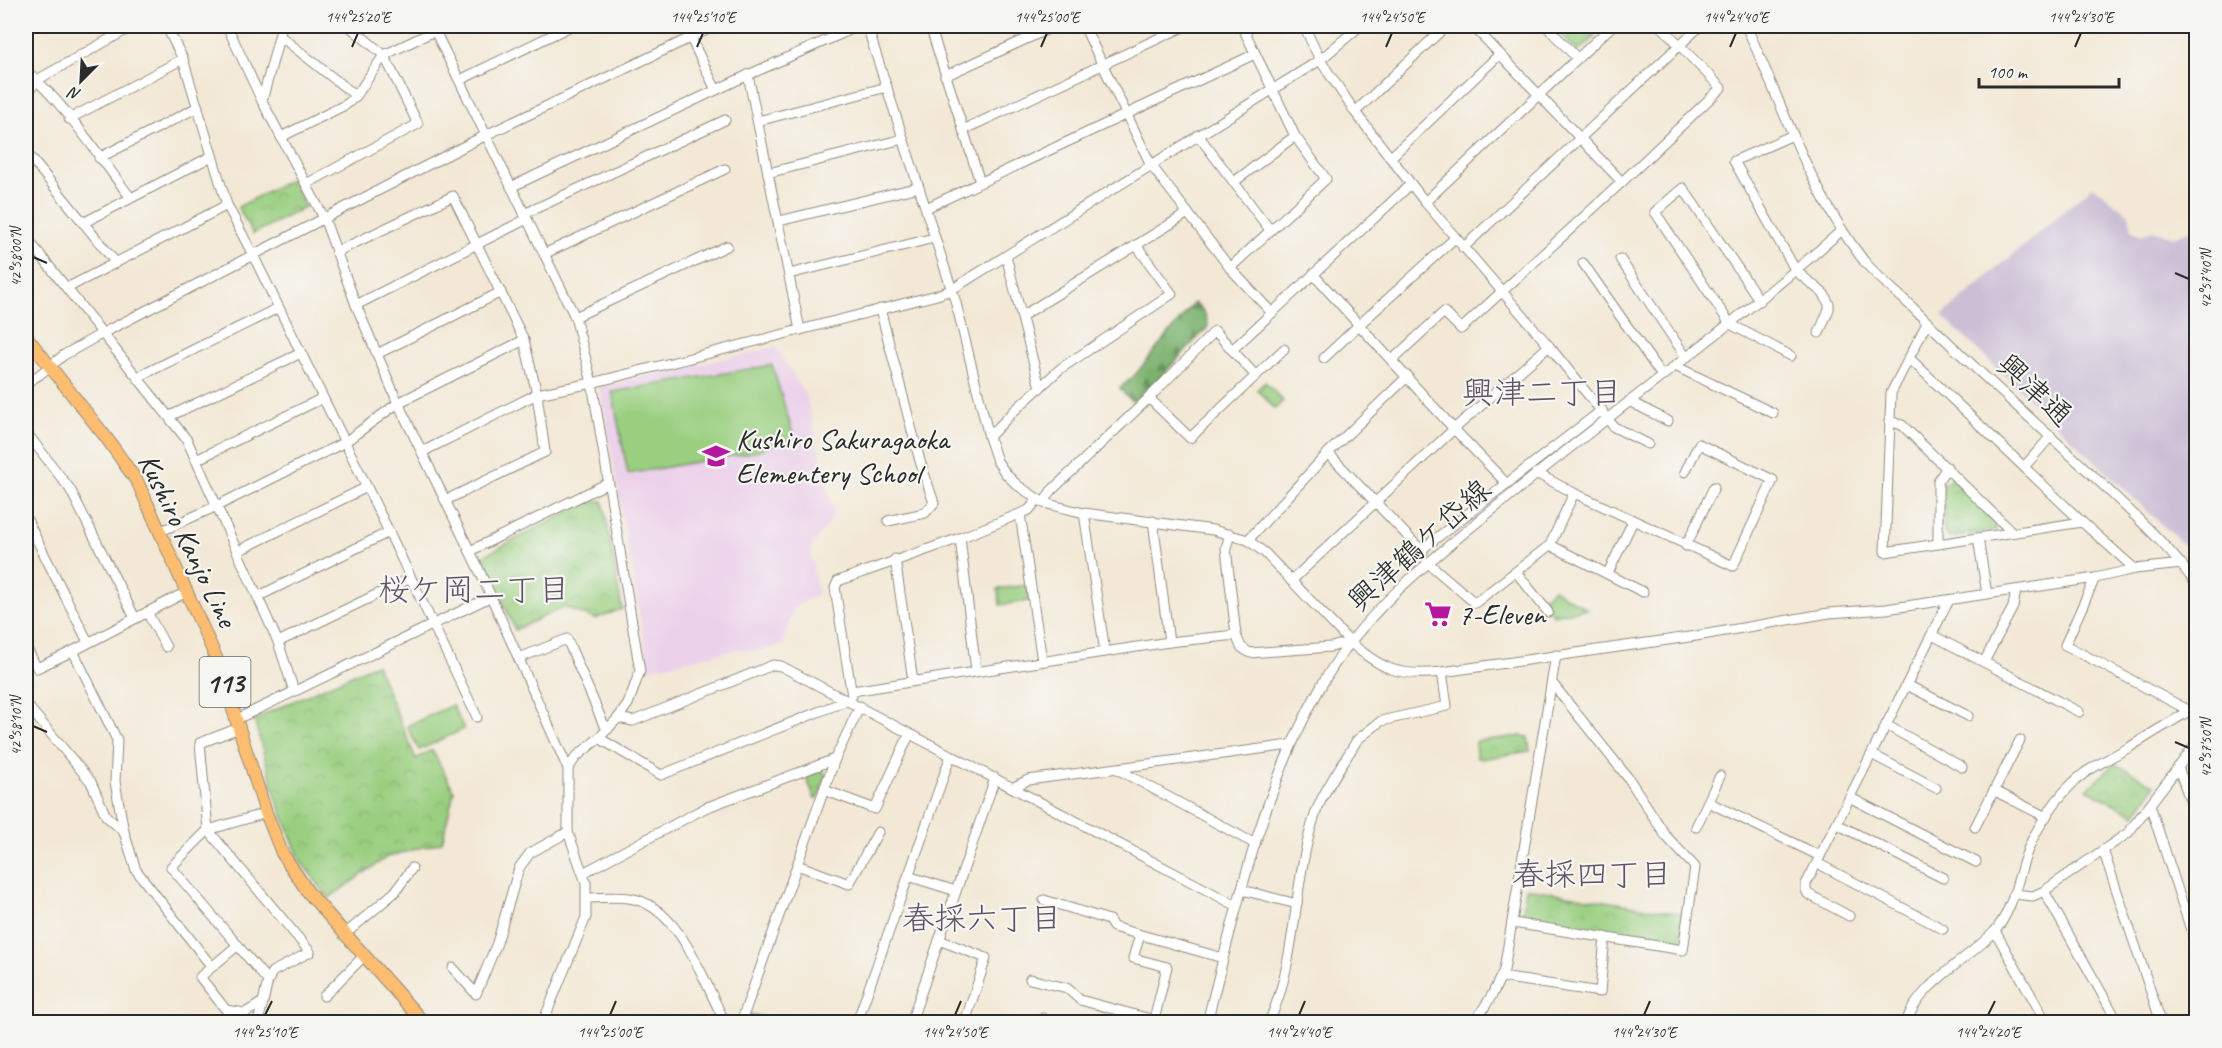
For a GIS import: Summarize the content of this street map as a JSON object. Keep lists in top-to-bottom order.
{
  "streets": {
    "main road": ["Kushiro Kanjo Line", "113"],
    "street": ["興津通", "興津鶴ケ岱線"]
  },
  "crossings": [
    ["興津通", "興津鶴ケ岱線"]
  ],
  "districts": [
    "興津二丁目",
    "桜ケ岡二丁目",
    "春採四丁目",
    "春採六丁目"
  ],
  "places": {
    "school or university": ["Kushiro Sakuragaoka Elementery School"],
    "supermarket": ["7-Eleven"]
  },
  "scale_bar": "100 m",
  "north": "bottom left",
  "coordinates": [
    "144°25'20\"E",
    "144°25'10\"E",
    "144°25'00\"E",
    "144°24'50\"E",
    "144°24'40\"E",
    "144°24'30\"E",
    "42°58'00\"N",
    "42°57'40\"N",
    "42°58'10\"N",
    "42°57'50\"N",
    "144°24'20\"E"
  ]
}
